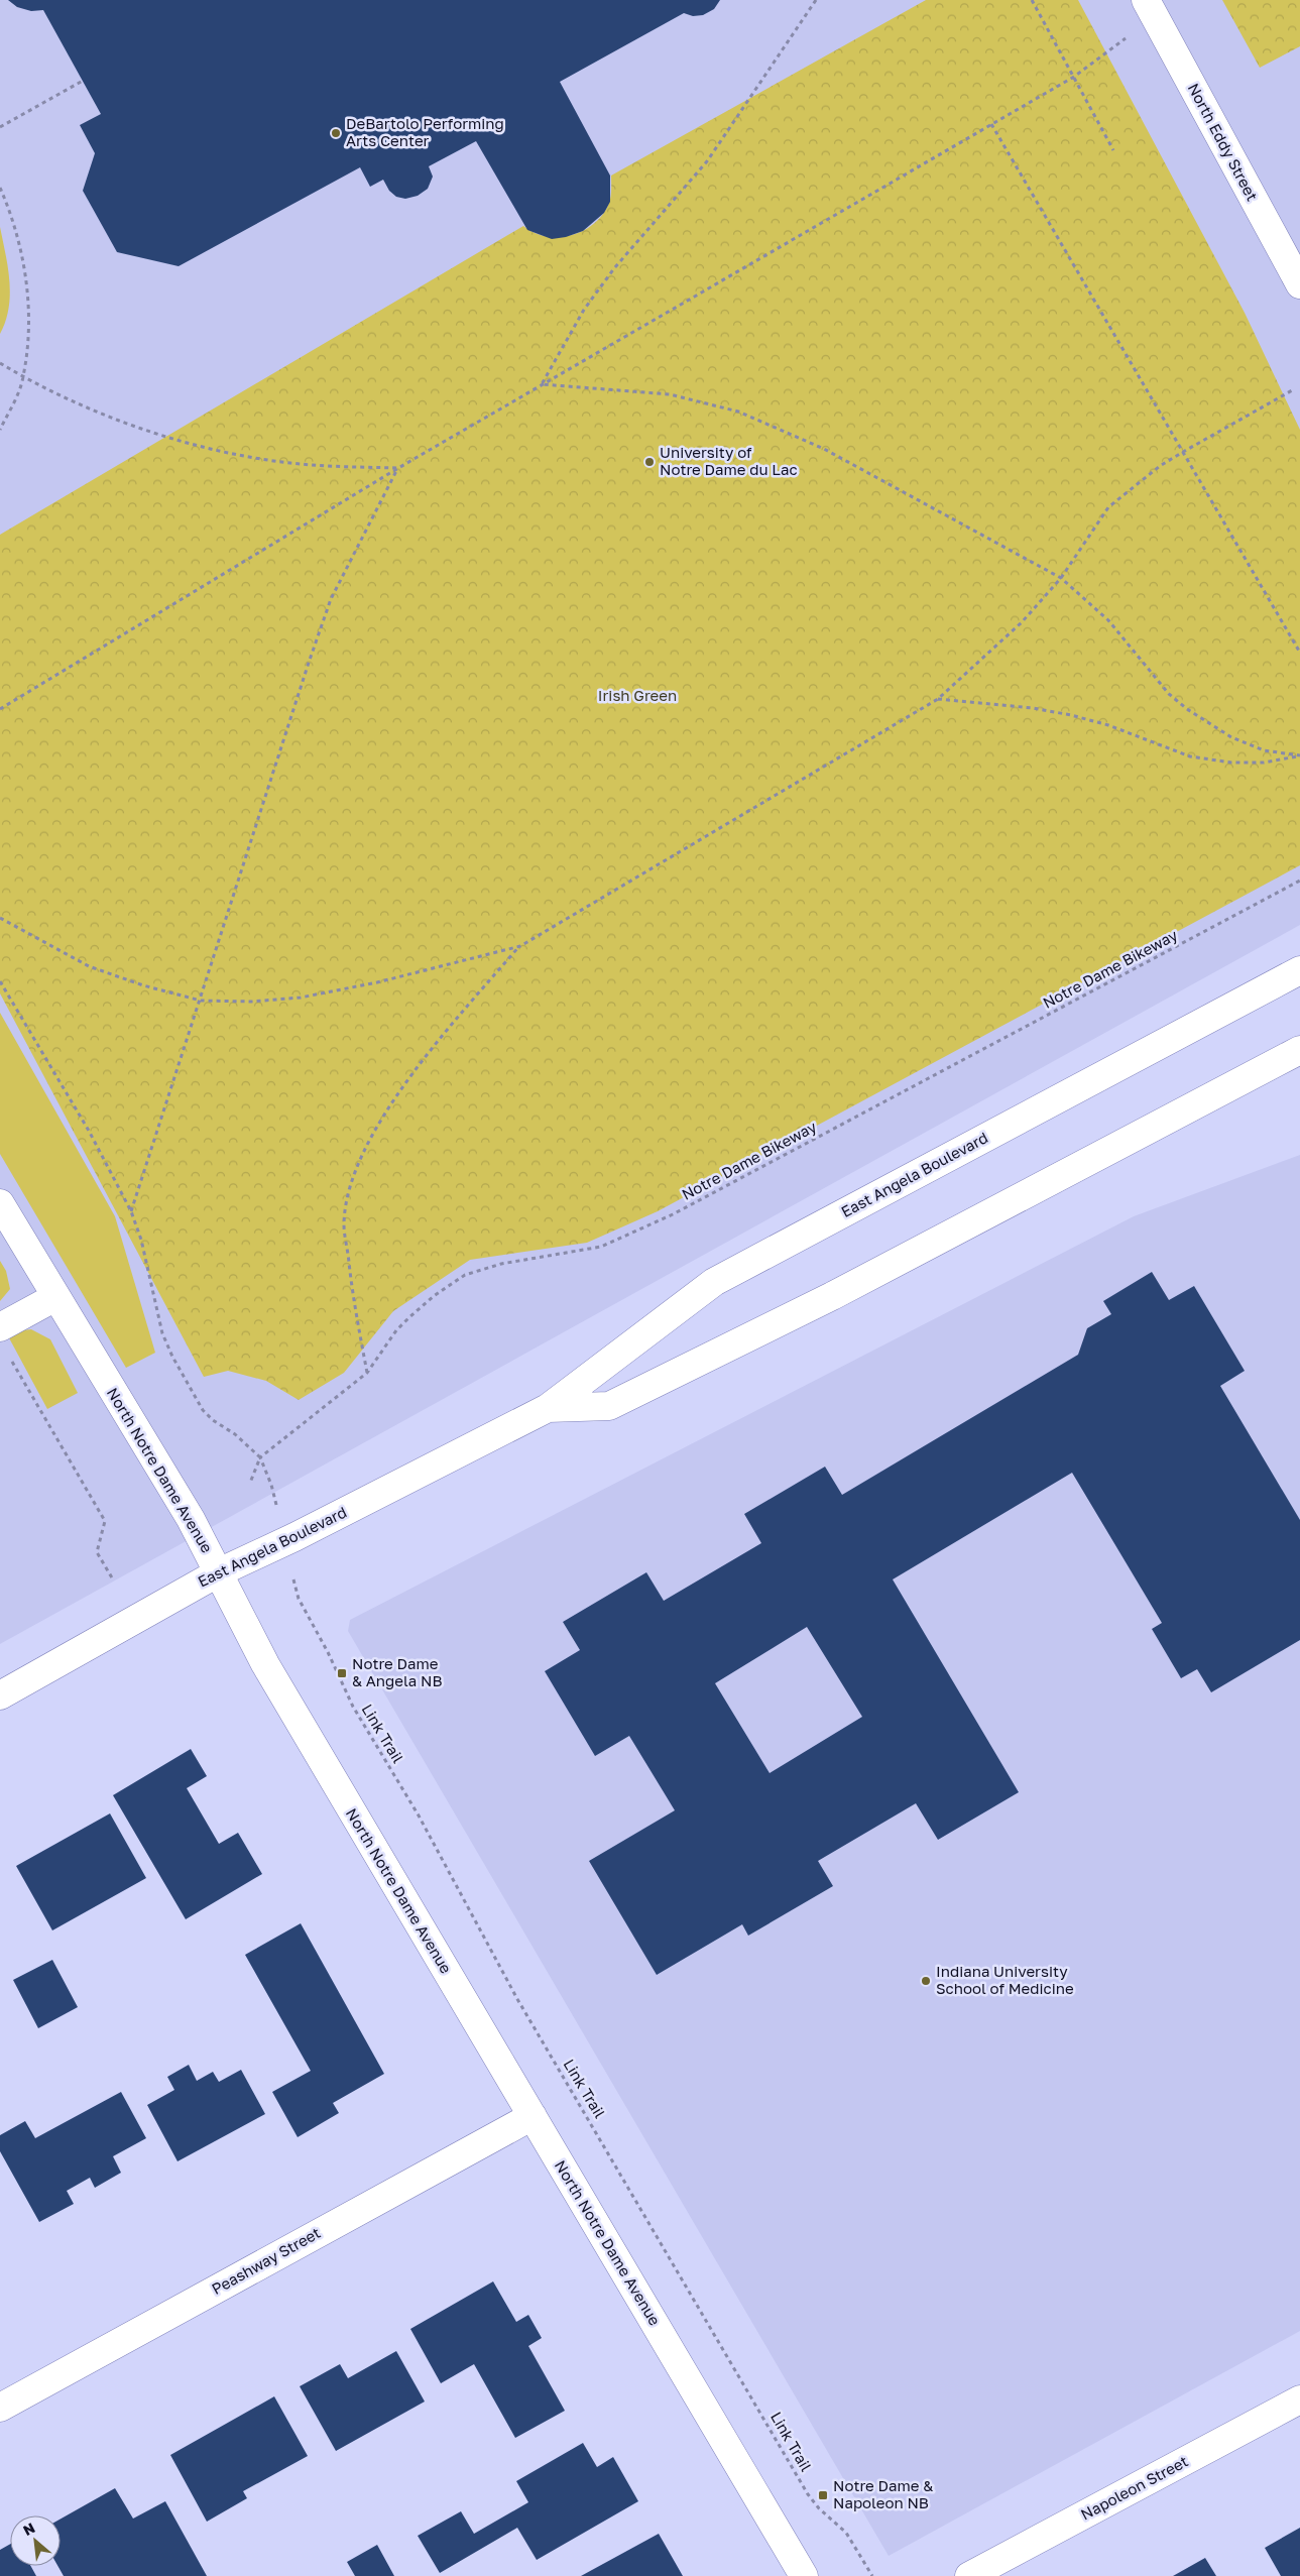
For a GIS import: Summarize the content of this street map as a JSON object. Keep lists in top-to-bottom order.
{
  "streets": {
    "street": [
      "North Eddy Street",
      "East Angela Boulevard",
      "North Notre Dame Avenue",
      "Peashway Street",
      "Napoleon Street"
    ],
    "path": ["Notre Dame Bikeway", "Link Trail"]
  },
  "crossings": [
    ["East Angela Boulevard", "North Notre Dame Avenue"],
    ["North Notre Dame Avenue", "Peashway Street"]
  ],
  "parks": ["Irish Green"],
  "places": {
    "other": ["DeBartolo Performing Arts Center", "University of Notre Dame du Lac", "Indiana University School of Medicine"],
    "transit": ["Notre Dame & Angela NB", "Notre Dame & Napoleon NB"]
  },
  "north": "top left"
}
